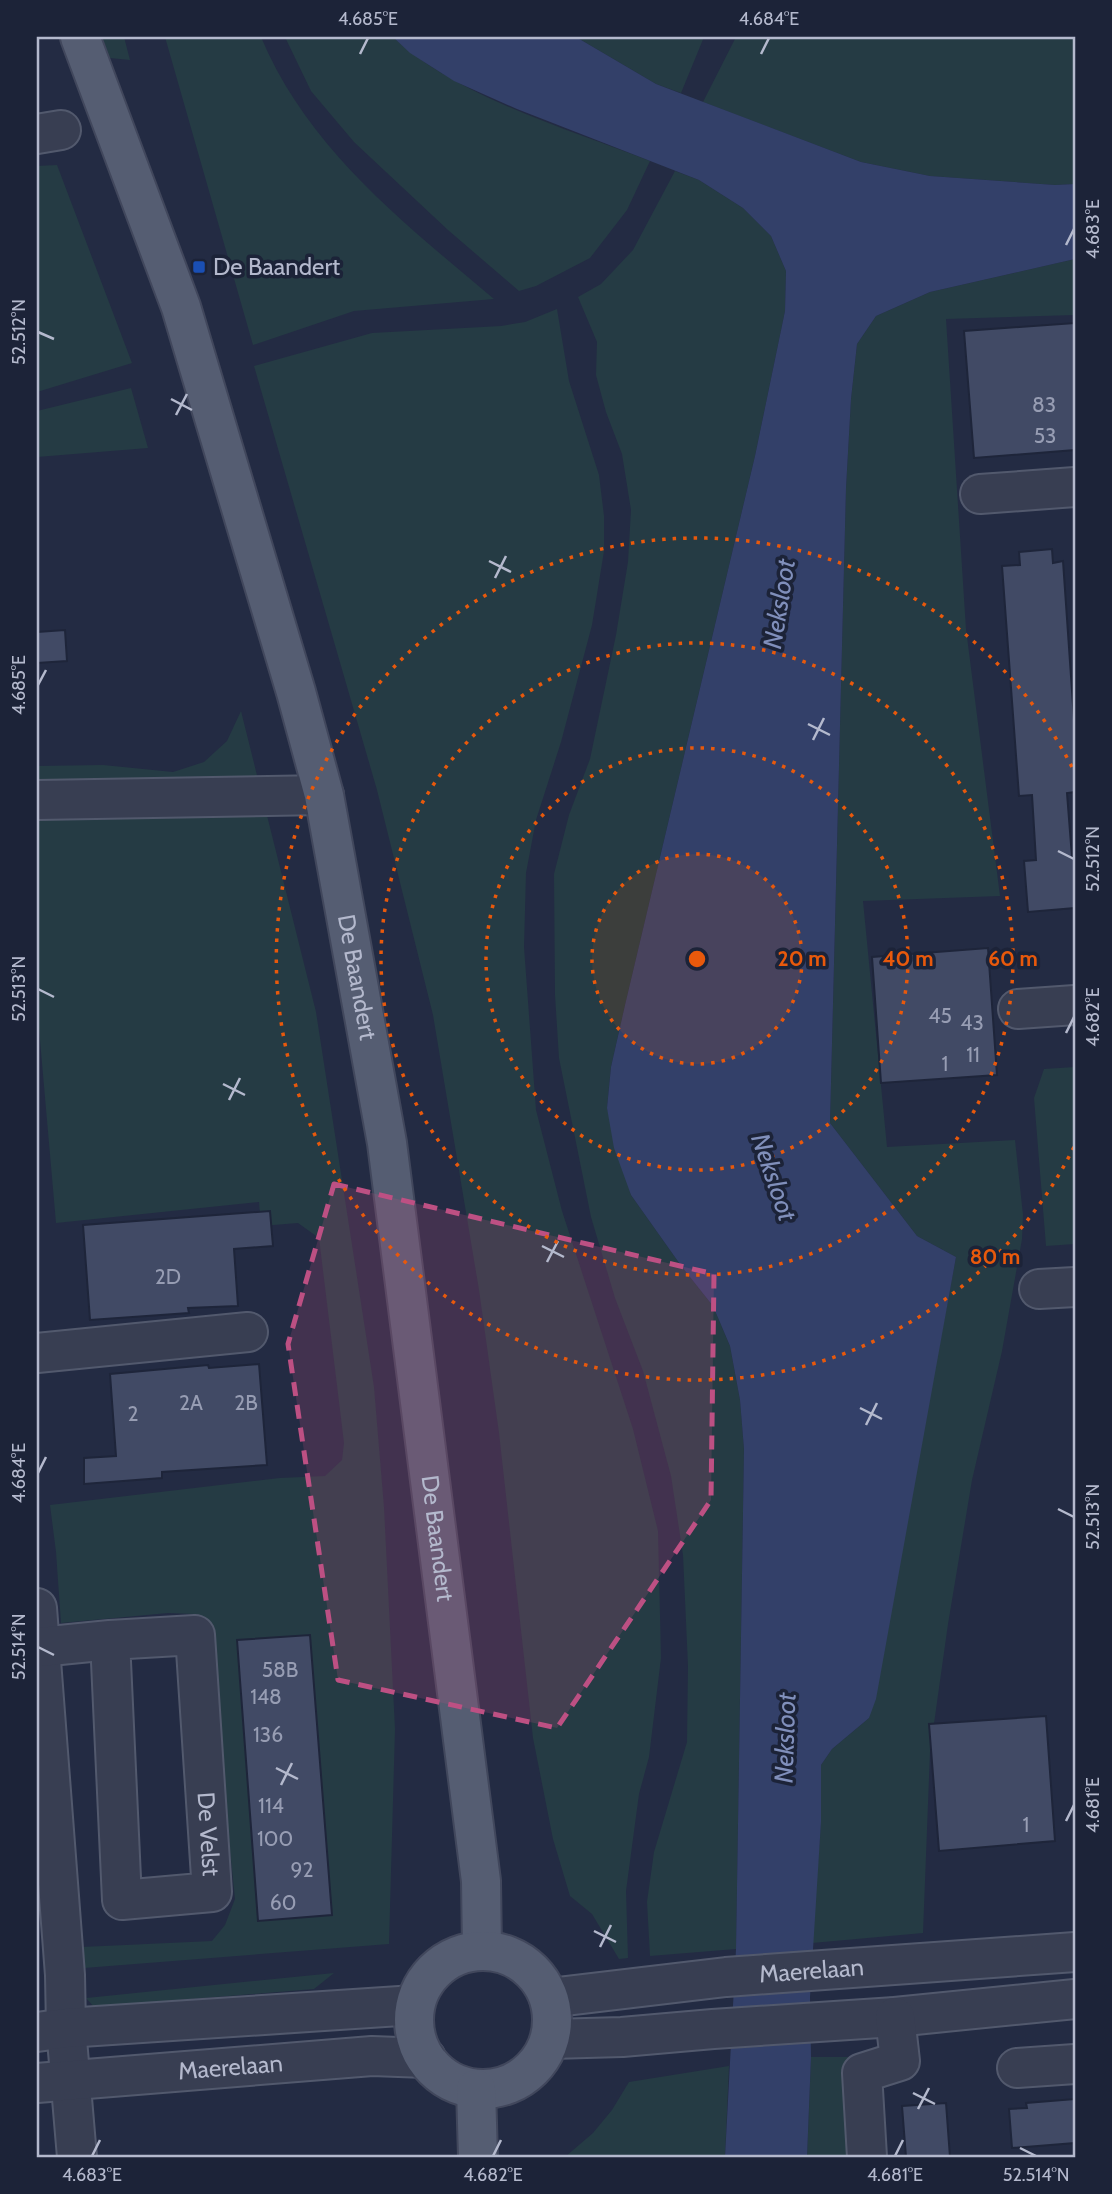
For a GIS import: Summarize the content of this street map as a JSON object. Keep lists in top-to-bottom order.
{
  "streets": {
    "main road": ["De Baandert"],
    "street": ["De Velst", "Maerelaan"]
  },
  "crossings": [
    ["De Baandert", "Maerelaan"]
  ],
  "water": ["Neksloot"],
  "places": {
    "transit": ["De Baandert"]
  },
  "house_numbers": [
    "83",
    "53",
    "45",
    "43",
    "11",
    "1",
    "2D",
    "2A",
    "2B",
    "2",
    "58B",
    "148",
    "136",
    "114",
    "1",
    "100",
    "92",
    "60"
  ],
  "coordinates": [
    "4.685°E",
    "4.684°E",
    "4.683°E",
    "52.512°N",
    "52.513°N",
    "4.682°E",
    "52.514°N",
    "4.681°E"
  ],
  "rings": [
    "20 m",
    "40 m",
    "60 m",
    "80 m"
  ]
}
